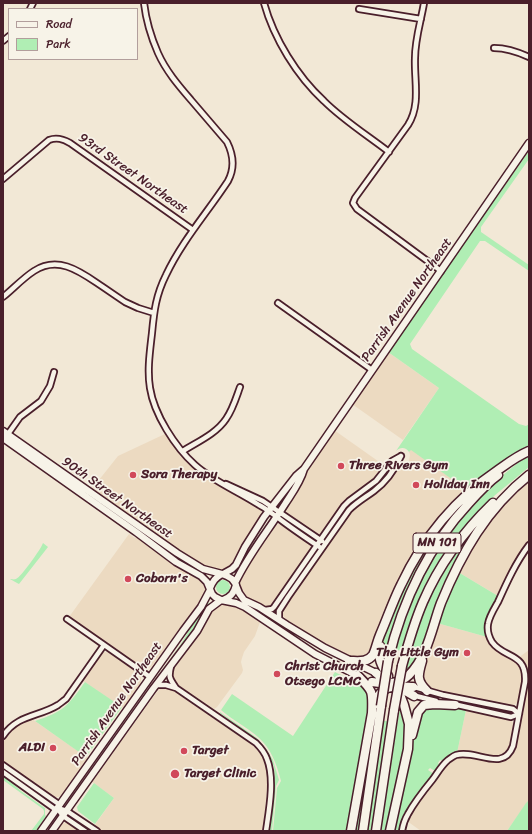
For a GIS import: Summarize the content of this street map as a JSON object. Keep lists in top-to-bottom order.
{
  "streets": {
    "highway": ["MN 101"],
    "main road": ["Parrish Avenue Northeast", "90th Street Northeast"],
    "street": ["93rd Street Northeast"]
  },
  "crossings": [
    ["Parrish Avenue Northeast", "90th Street Northeast"]
  ],
  "places": [
    "Three Rivers Gym",
    "Sora Therapy",
    "Holiday Inn",
    "Coborn's",
    "The Little Gym",
    "Christ Church Otsego LCMC",
    "ALDI",
    "Target",
    "Target Clinic"
  ],
  "legend": ["Road", "Park"]
}
